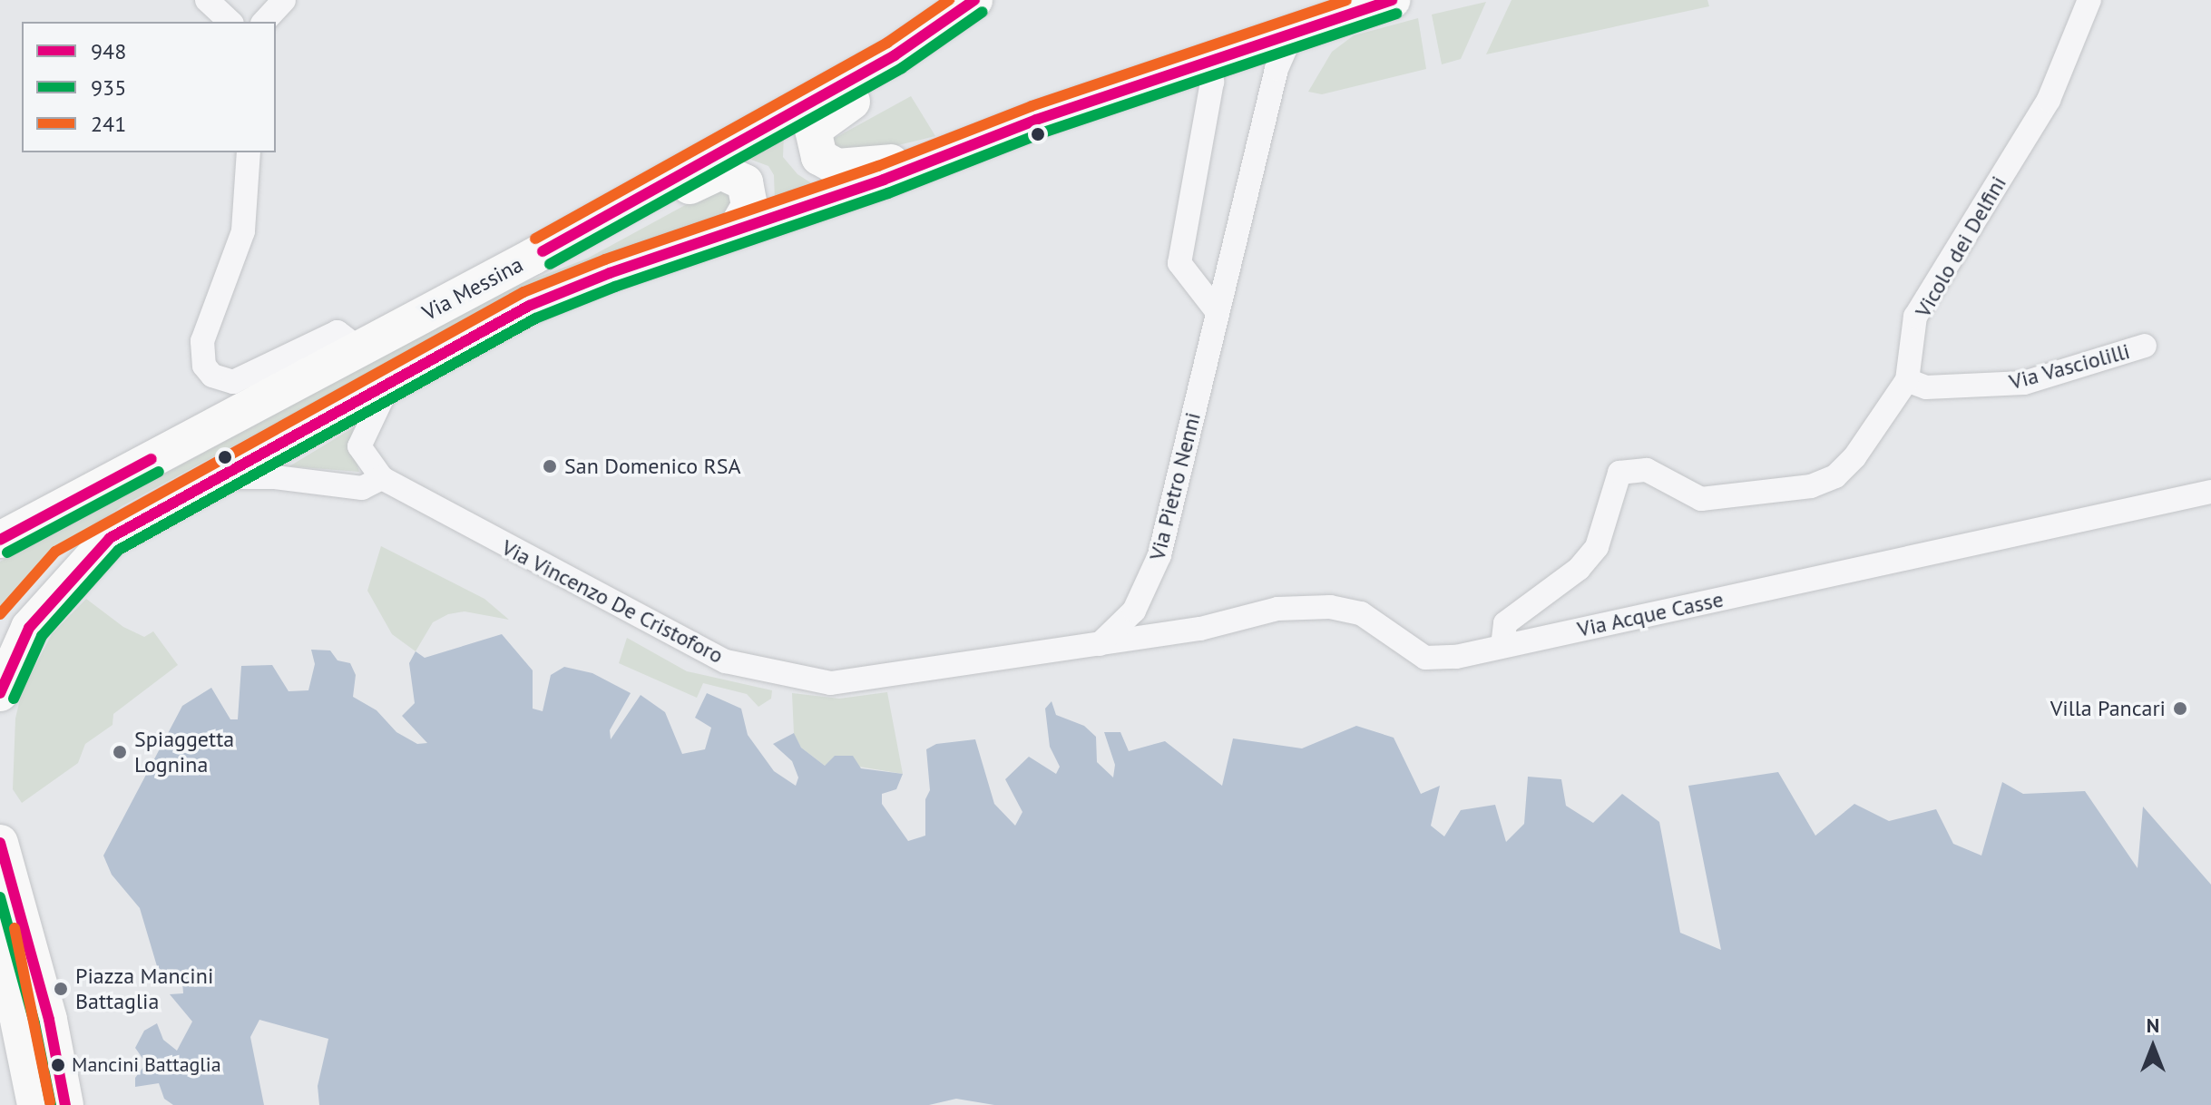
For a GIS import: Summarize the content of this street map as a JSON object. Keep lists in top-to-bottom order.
{
  "streets": {
    "main road": ["Via Messina"],
    "street": [
      "Vicolo dei Delfini",
      "Via Vasciolilli",
      "Via Pietro Nenni",
      "Via Vincenzo De Cristoforo",
      "Via Acque Casse"
    ]
  },
  "crossings": [
    ["Vicolo dei Delfini", "Via Vasciolilli"],
    ["Vicolo dei Delfini", "Via Acque Casse"],
    ["Via Messina", "Via Vincenzo De Cristoforo"],
    ["Via Pietro Nenni", "Via Vincenzo De Cristoforo"],
    ["Via Pietro Nenni", "Via Acque Casse"],
    ["Via Vincenzo De Cristoforo", "Via Acque Casse"]
  ],
  "places": [
    "San Domenico RSA",
    "Villa Pancari",
    "Spiaggetta Lognina",
    "Piazza Mancini Battaglia",
    "Mancini Battaglia"
  ],
  "lines": ["transit line 948", "transit line 241", "transit line 935"],
  "legend": ["948", "935", "241"],
  "north": "top"
}
